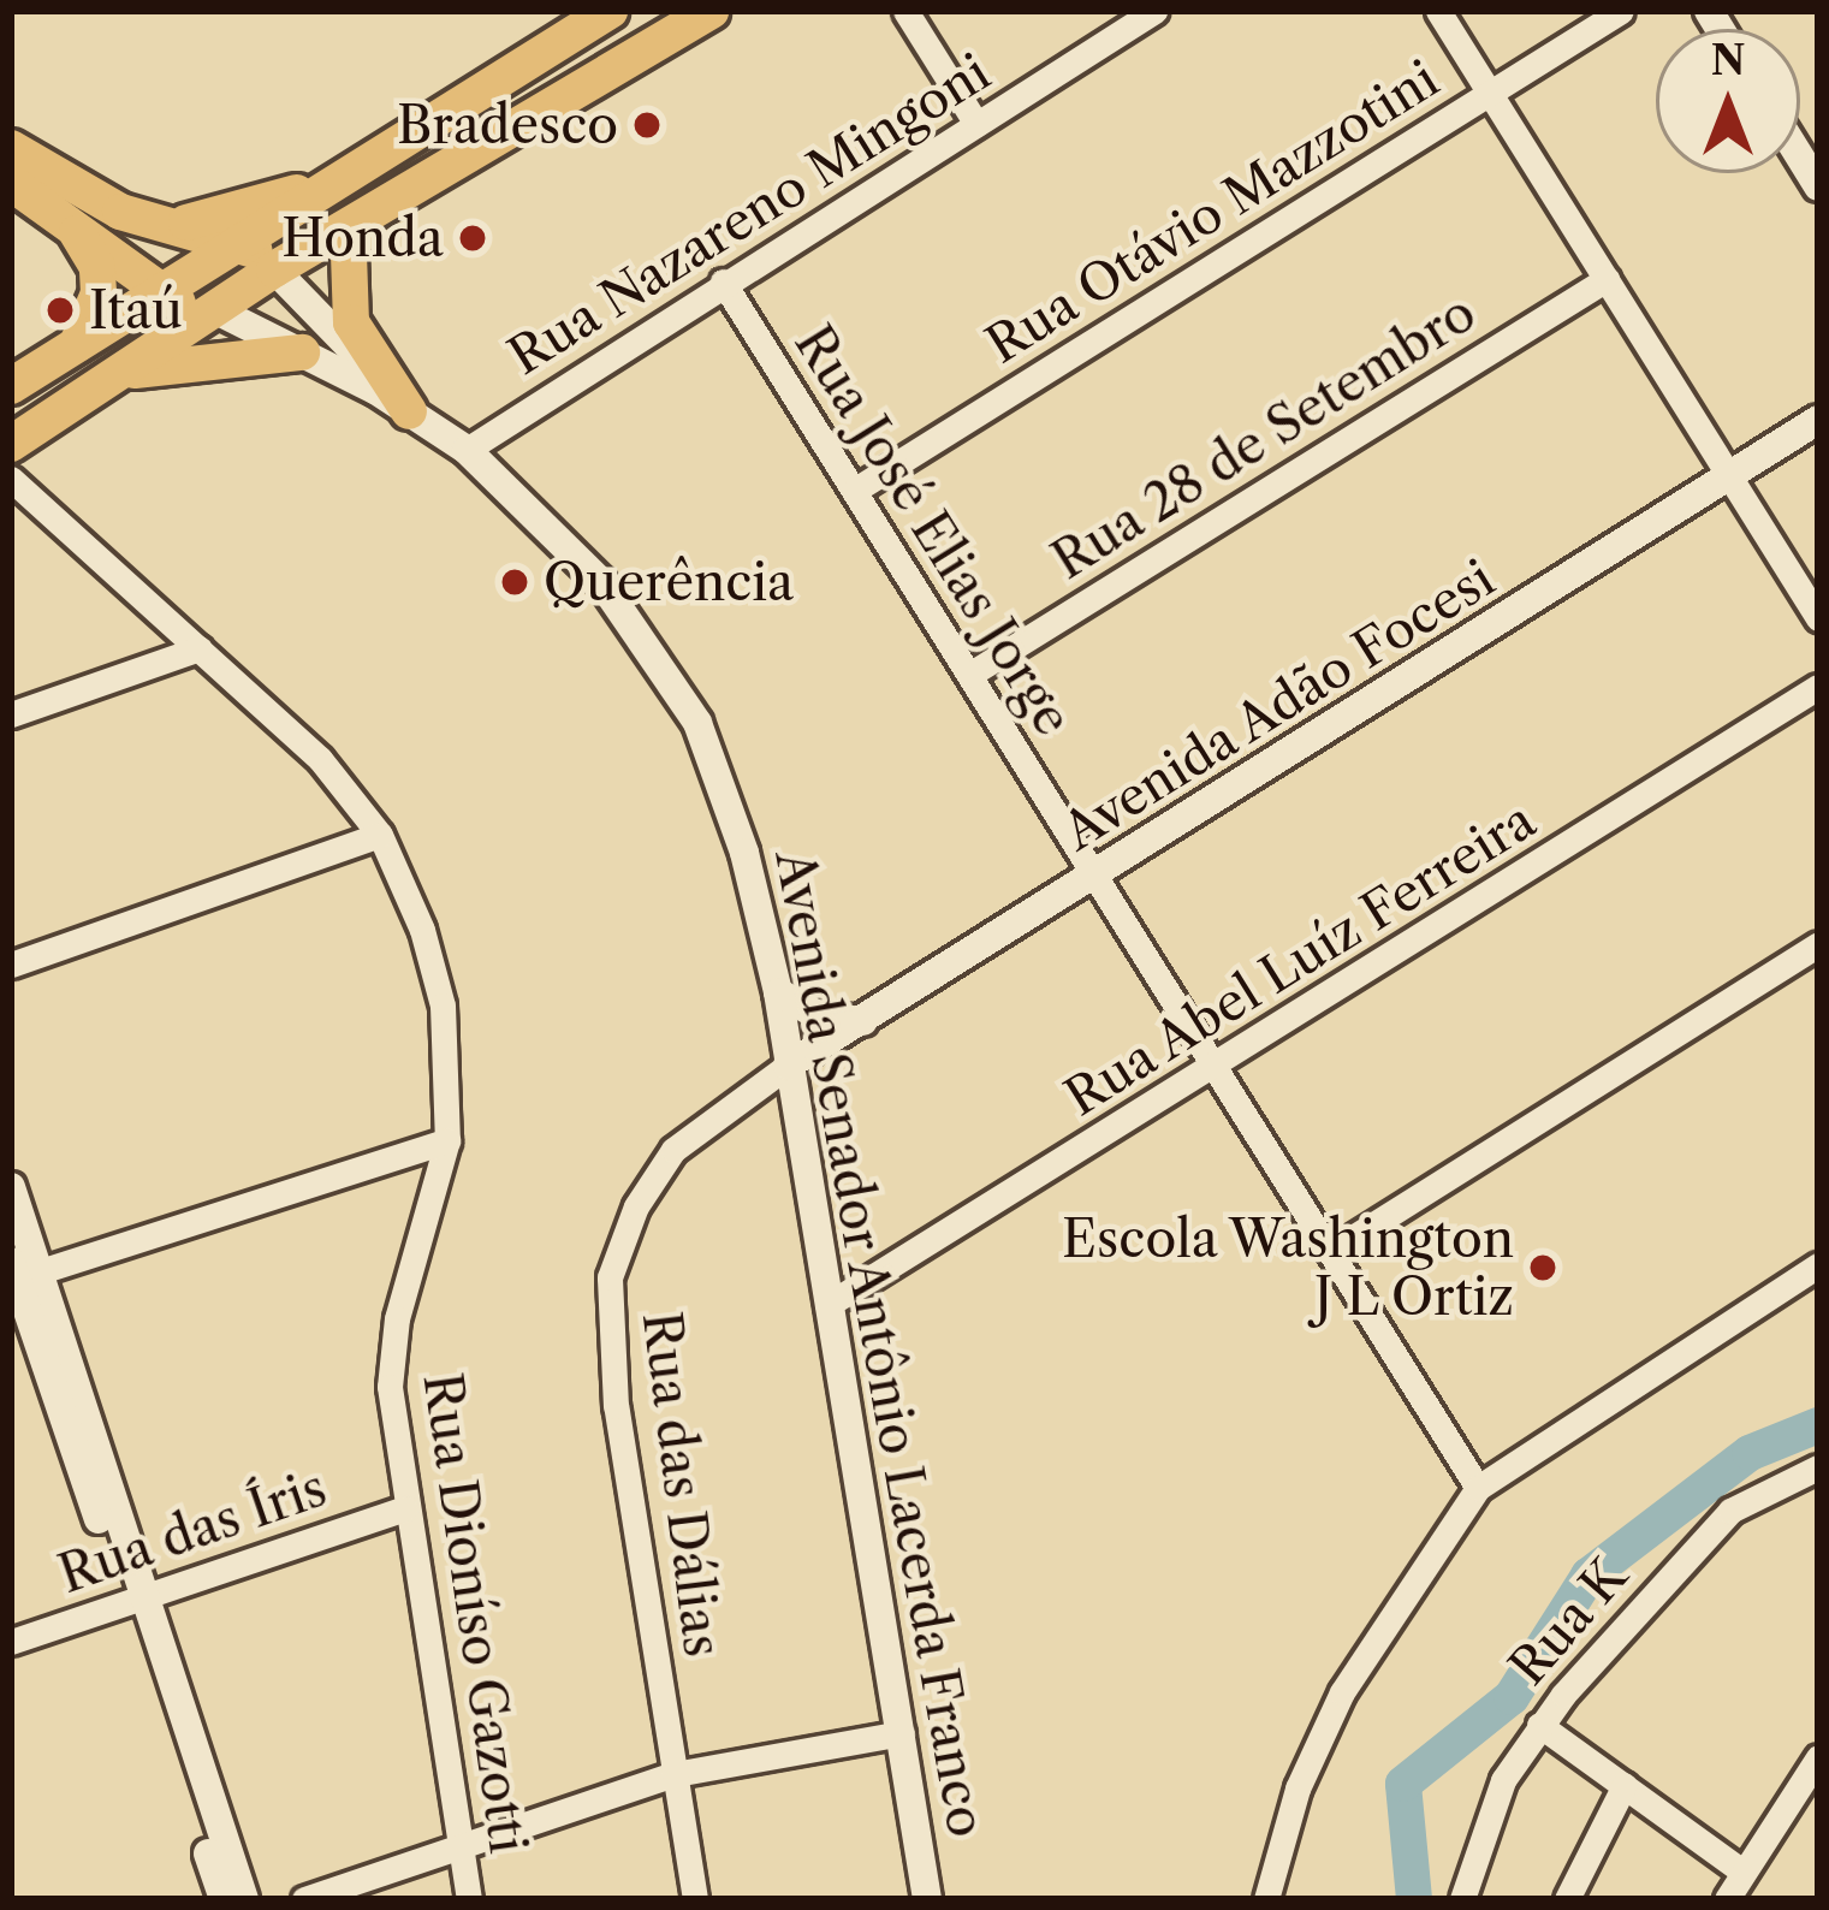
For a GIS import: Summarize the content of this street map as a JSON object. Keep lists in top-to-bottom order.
{
  "streets": {
    "street": [
      "Rua Otávio Mazzotini",
      "Rua Nazareno Mingoni",
      "Rua 28 de Setembro",
      "Rua José Elias Jorge",
      "Avenida Adão Focesi",
      "Rua Abel Luíz Ferreira",
      "Avenida Senador Antônio Lacerda Franco",
      "Rua das Dálias",
      "Rua das Íris",
      "Rua Dioníso Gazotti",
      "Rua K"
    ]
  },
  "crossings": [
    ["Rua Otávio Mazzotini", "Rua José Elias Jorge"],
    ["Rua Nazareno Mingoni", "Rua José Elias Jorge"],
    ["Rua Nazareno Mingoni", "Avenida Senador Antônio Lacerda Franco"],
    ["Rua 28 de Setembro", "Rua José Elias Jorge"],
    ["Rua José Elias Jorge", "Avenida Adão Focesi"],
    ["Rua José Elias Jorge", "Rua Abel Luíz Ferreira"],
    ["Avenida Adão Focesi", "Avenida Senador Antônio Lacerda Franco"],
    ["Avenida Adão Focesi", "Rua das Dálias"],
    ["Rua Abel Luíz Ferreira", "Avenida Senador Antônio Lacerda Franco"],
    ["Avenida Senador Antônio Lacerda Franco", "Rua das Dálias"],
    ["Rua das Íris", "Rua Dioníso Gazotti"]
  ],
  "places": [
    "Bradesco",
    "Honda",
    "Itaú",
    "Querência",
    "Escola Washington J L Ortiz"
  ],
  "north": "top"
}
